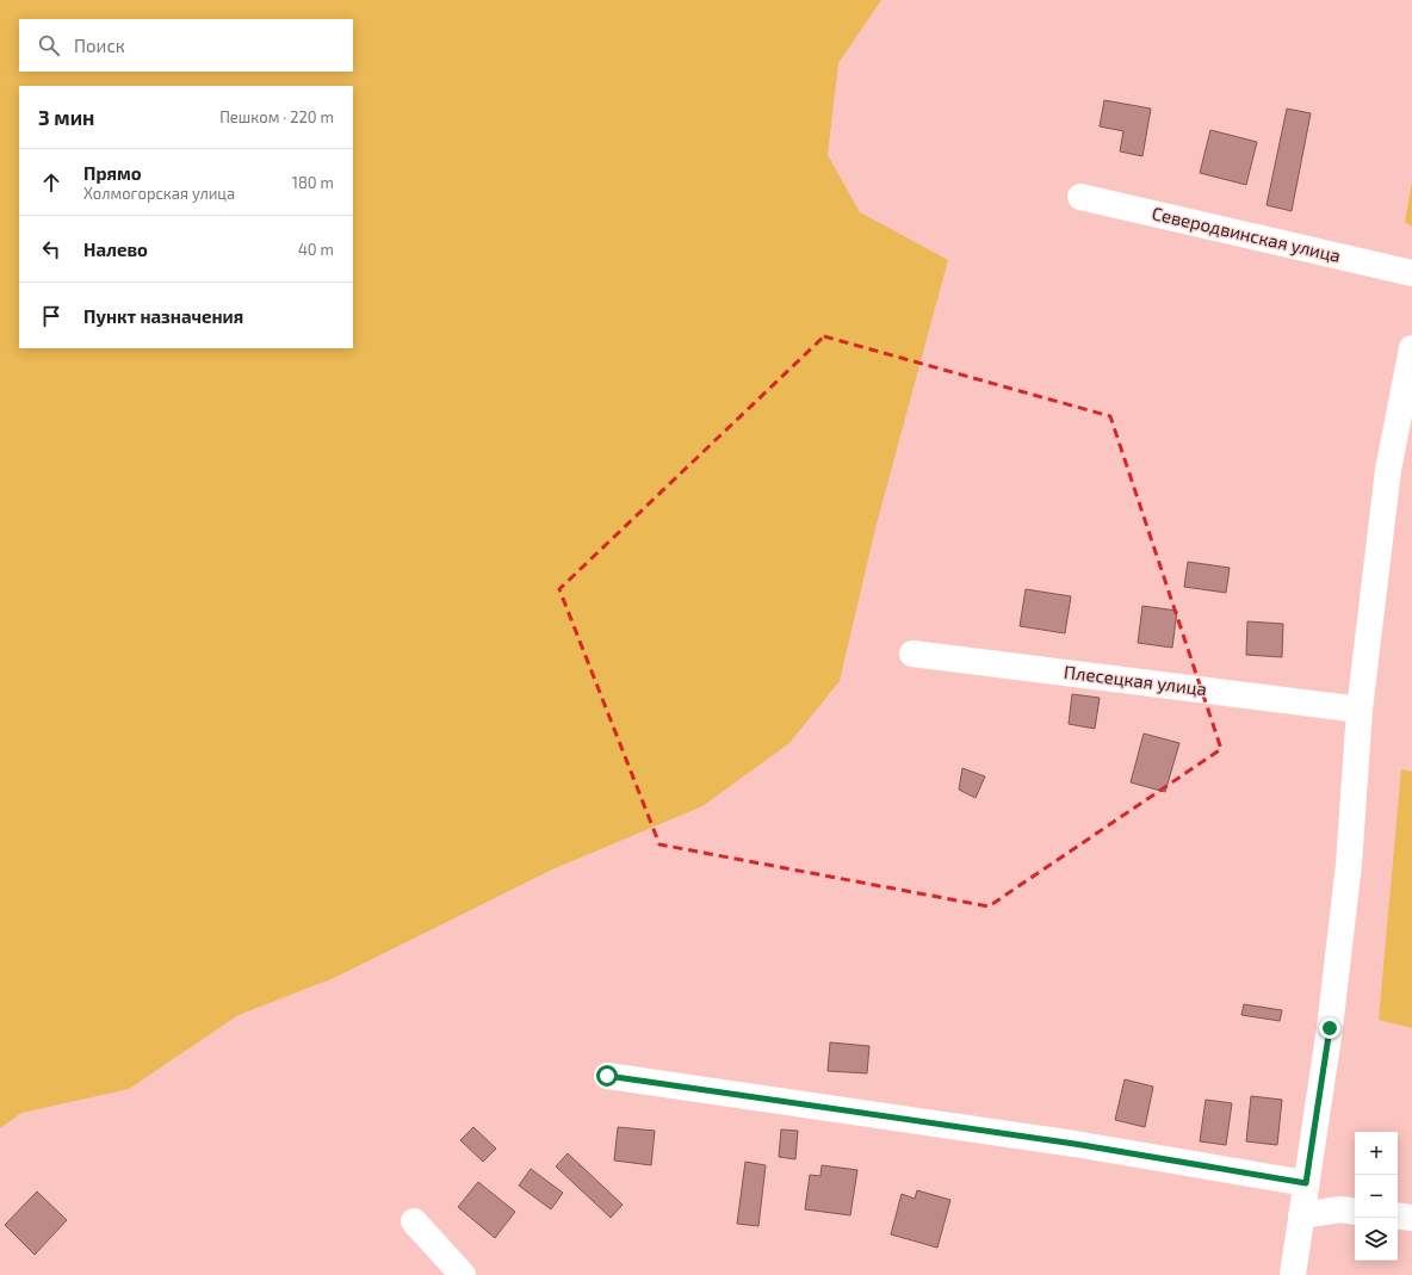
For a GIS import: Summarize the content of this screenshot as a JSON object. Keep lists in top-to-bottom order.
{
  "streets": {
    "street": ["Северодвинская улица", "Плесецкая улица"]
  },
  "page": {
    "search": "Поиск",
    "heading": ["3 мин", "Пешком · 220 m"],
    "list": [
      ["Прямо", "Холмогорская улица", "180 m"],
      ["Налево", "40 m"],
      "Пункт назначения"
    ],
    "map_buttons": ["+", "−"]
  }
}
